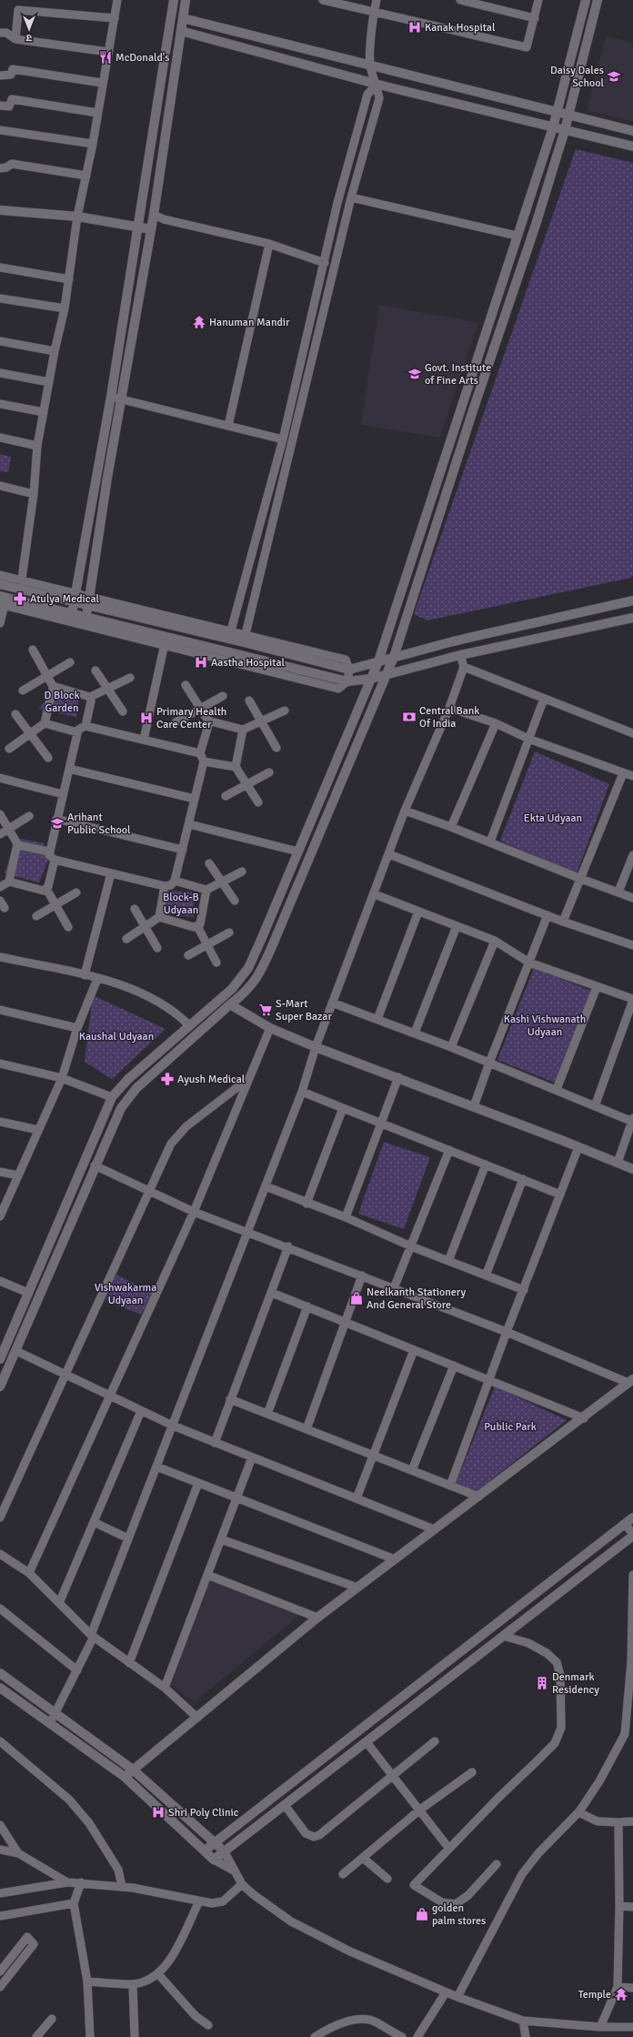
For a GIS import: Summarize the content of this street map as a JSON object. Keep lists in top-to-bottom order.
{
  "parks": [
    "D Block Garden",
    "Ekta Udyaan",
    "Block-B Udyaan",
    "Kashi Vishwanath Udyaan",
    "Kaushal Udyaan",
    "Vishwakarma Udyaan",
    "Public Park"
  ],
  "places": {
    "hospital": [
      "Kanak Hospital",
      "Aastha Hospital",
      "Primary Health Care Center",
      "Shri Poly Clinic"
    ],
    "restaurant": ["McDonald's"],
    "school or university": ["Daisy Dales School", "Govt. Institute of Fine Arts", "Arihant Public School"],
    "temple": ["Hanuman Mandir", "Temple"],
    "pharmacy": ["Atulya Medical", "Ayush Medical"],
    "bank": ["Central Bank Of India"],
    "supermarket": ["S-Mart Super Bazar"],
    "shop": ["Neelkanth Stationery And General Store", "golden palm stores"],
    "building": ["Denmark Residency"]
  },
  "north": "bottom"
}
